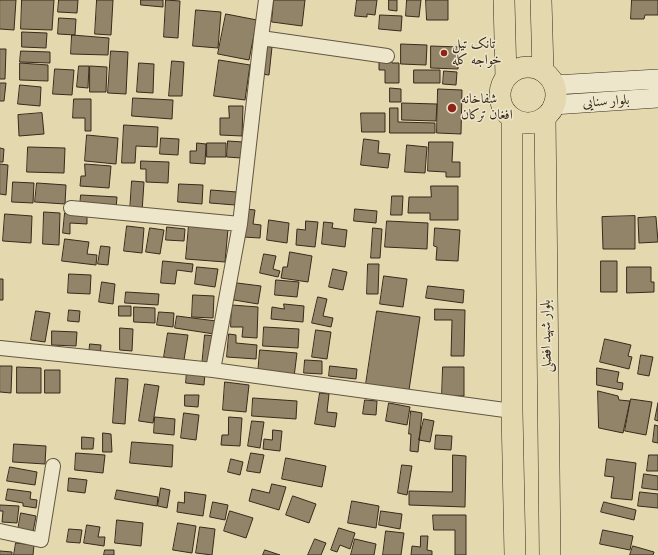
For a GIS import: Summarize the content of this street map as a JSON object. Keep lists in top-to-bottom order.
{
  "streets": {
    "main road": ["بلوار سنایی", "بلوار شهید افضلی"]
  },
  "crossings": [
    ["بلوار سنایی", "بلوار شهید افضلی"]
  ],
  "places": ["تانک تیل خواجه کله", "شفاخانه افغان ترکان"]
}
